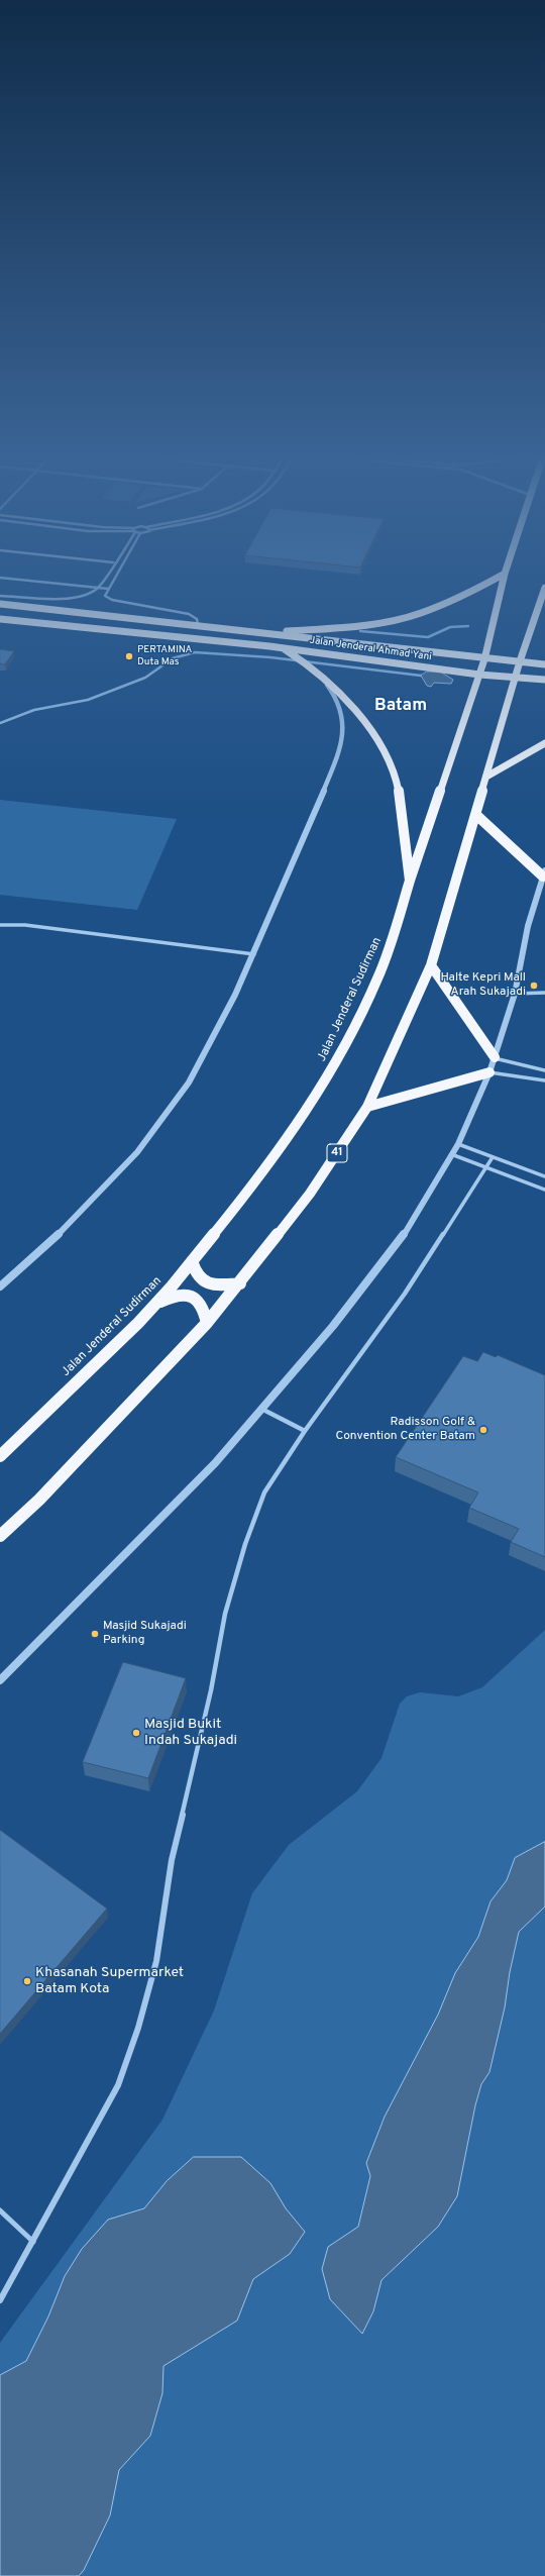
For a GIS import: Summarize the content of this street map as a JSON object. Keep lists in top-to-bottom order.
{
  "streets": {
    "highway": ["Jalan Jenderal Ahmad Yani", "Jalan Jenderal Sudirman", "41"]
  },
  "crossings": [
    ["Jalan Jenderal Ahmad Yani", "Jalan Jenderal Sudirman"],
    ["Jalan Jenderal Ahmad Yani", "41"]
  ],
  "districts": ["Batam"],
  "places": [
    "PERTAMINA Duta Mas",
    "Halte Kepri Mall Arah Sukajadi",
    "Radisson Golf & Convention Center Batam",
    "Masjid Sukajadi Parking",
    "Masjid Bukit Indah Sukajadi",
    "Khasanah Supermarket Batam Kota"
  ]
}
